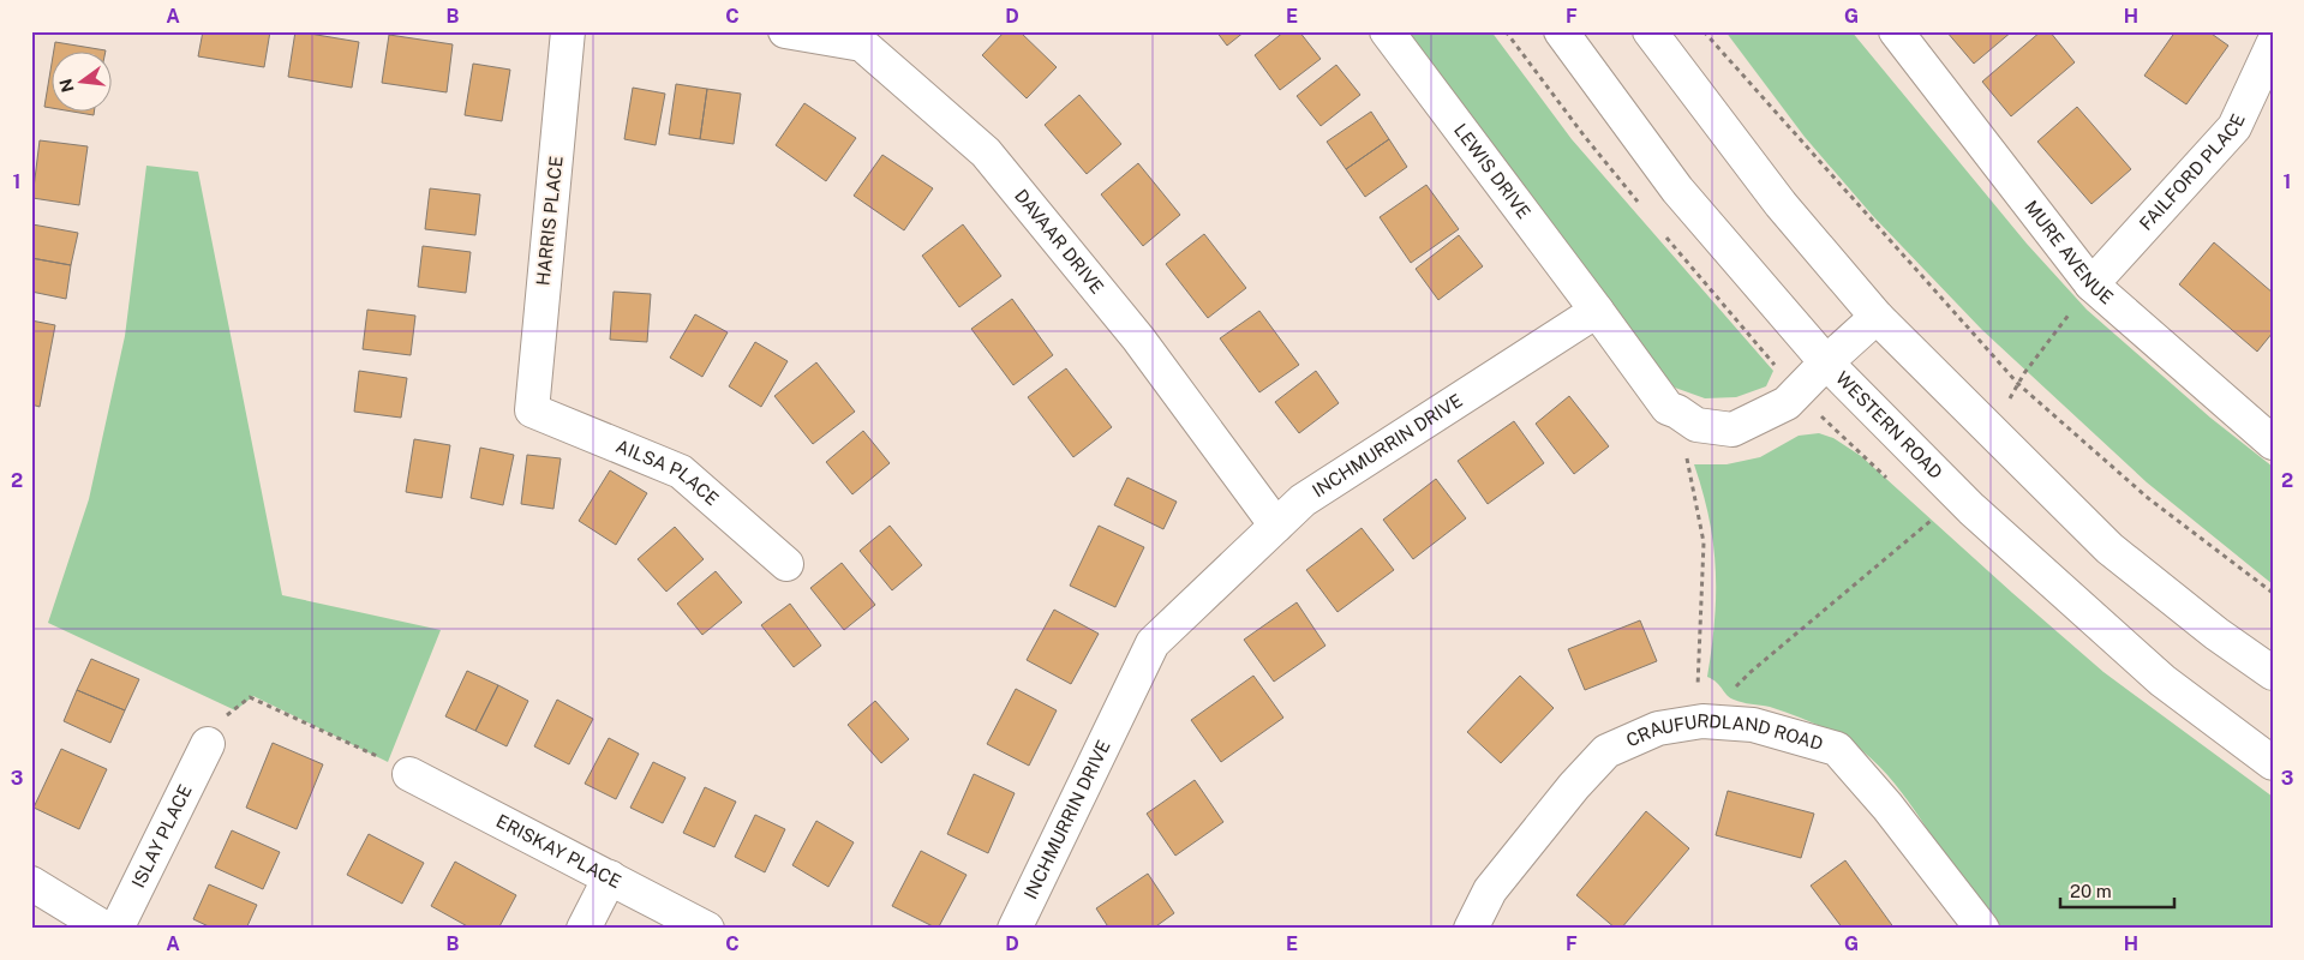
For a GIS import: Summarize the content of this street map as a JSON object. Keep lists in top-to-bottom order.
{
  "streets": {
    "street": [
      "LEWIS DRIVE",
      "FAILFORD PLACE",
      "HARRIS PLACE",
      "DAVAAR DRIVE",
      "MURE AVENUE",
      "WESTERN ROAD",
      "INCHMURRIN DRIVE",
      "AILSA PLACE",
      "CRAUFURDLAND ROAD",
      "ISLAY PLACE",
      "ERISKAY PLACE"
    ]
  },
  "crossings": [
    ["LEWIS DRIVE", "INCHMURRIN DRIVE"],
    ["FAILFORD PLACE", "MURE AVENUE"],
    ["HARRIS PLACE", "AILSA PLACE"],
    ["DAVAAR DRIVE", "INCHMURRIN DRIVE"]
  ],
  "scale_bar": "20 m",
  "north": "left",
  "grid": {
    "columns": [
      "A",
      "B",
      "C",
      "D",
      "E",
      "F",
      "G",
      "H"
    ],
    "rows": ["1", "2", "3"]
  }
}
